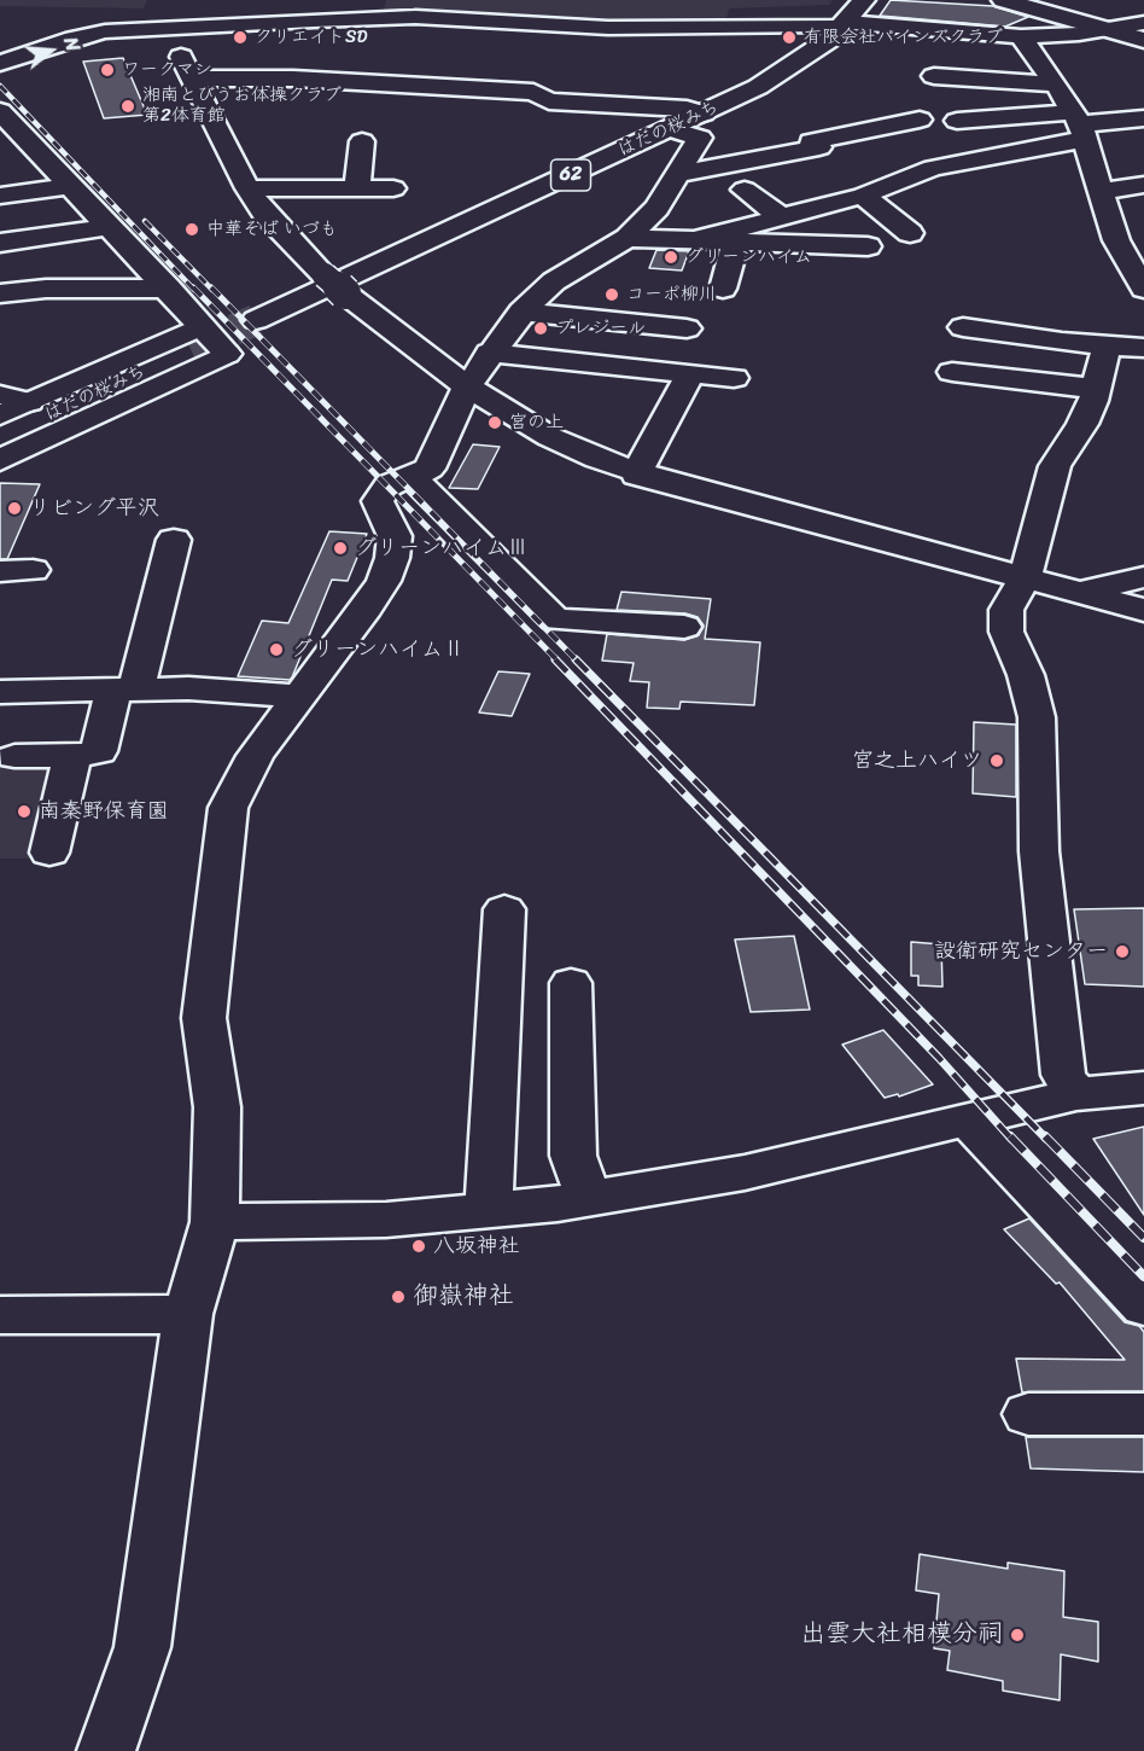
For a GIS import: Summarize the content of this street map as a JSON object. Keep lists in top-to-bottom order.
{
  "streets": {
    "main road": ["はだの桜みち", "62"]
  },
  "places": [
    "クリエイトSD",
    "有限会社パインズクラブ",
    "ワークマン",
    "湘南とびうお体操クラブ 第2体育館",
    "中華そば いづも",
    "グリーンハイム",
    "コーポ柳川",
    "プレジール",
    "宮の上",
    "リビング平沢",
    "グリーンハイムⅢ",
    "グリーンハイムⅡ",
    "宮之上ハイツ",
    "南秦野保育園",
    "設衛研究センター",
    "八坂神社",
    "御嶽神社",
    "出雲大社相模分祠"
  ],
  "north": "right"
}
